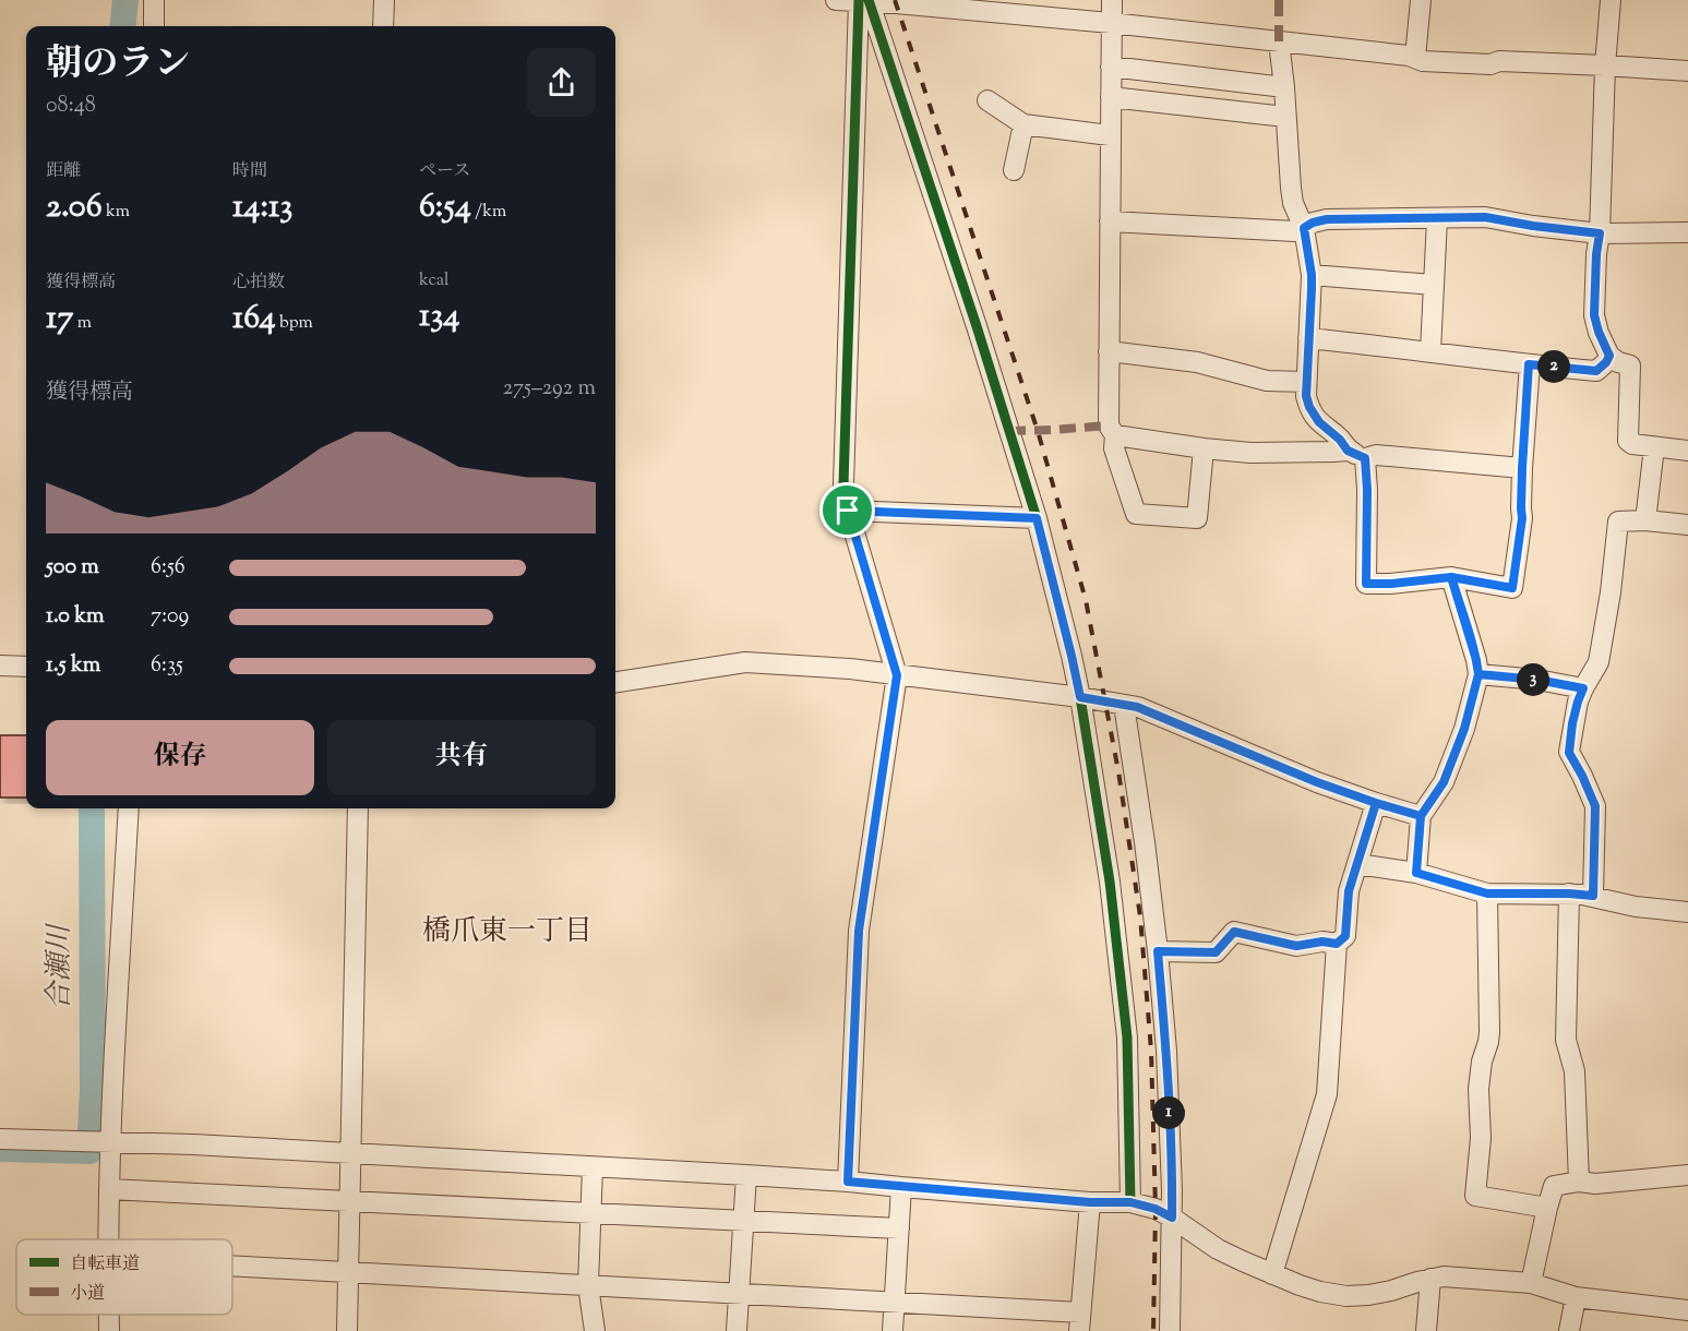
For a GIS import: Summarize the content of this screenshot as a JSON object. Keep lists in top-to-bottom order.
{
  "districts": ["橋爪東一丁目"],
  "water": ["合瀬川"],
  "legend": ["自転車道", "小道"],
  "page": {
    "heading": ["朝のラン", "08:48"],
    "stats": [
      ["距離", "2.06 km"],
      ["時間", "14:13"],
      ["ペース", "6:54 /km"],
      ["獲得標高", "17 m"],
      ["心拍数", "164 bpm"],
      ["kcal", "134"]
    ],
    "pins": ["2", "3", "1"],
    "chart": ["獲得標高", "275–292 m"],
    "list": [
      {
        "name": "500 m",
        "note": "6:56"
      },
      {
        "name": "1.0 km",
        "note": "7:09"
      },
      {
        "name": "1.5 km",
        "note": "6:35"
      }
    ],
    "buttons": ["保存", "共有"]
  }
}
